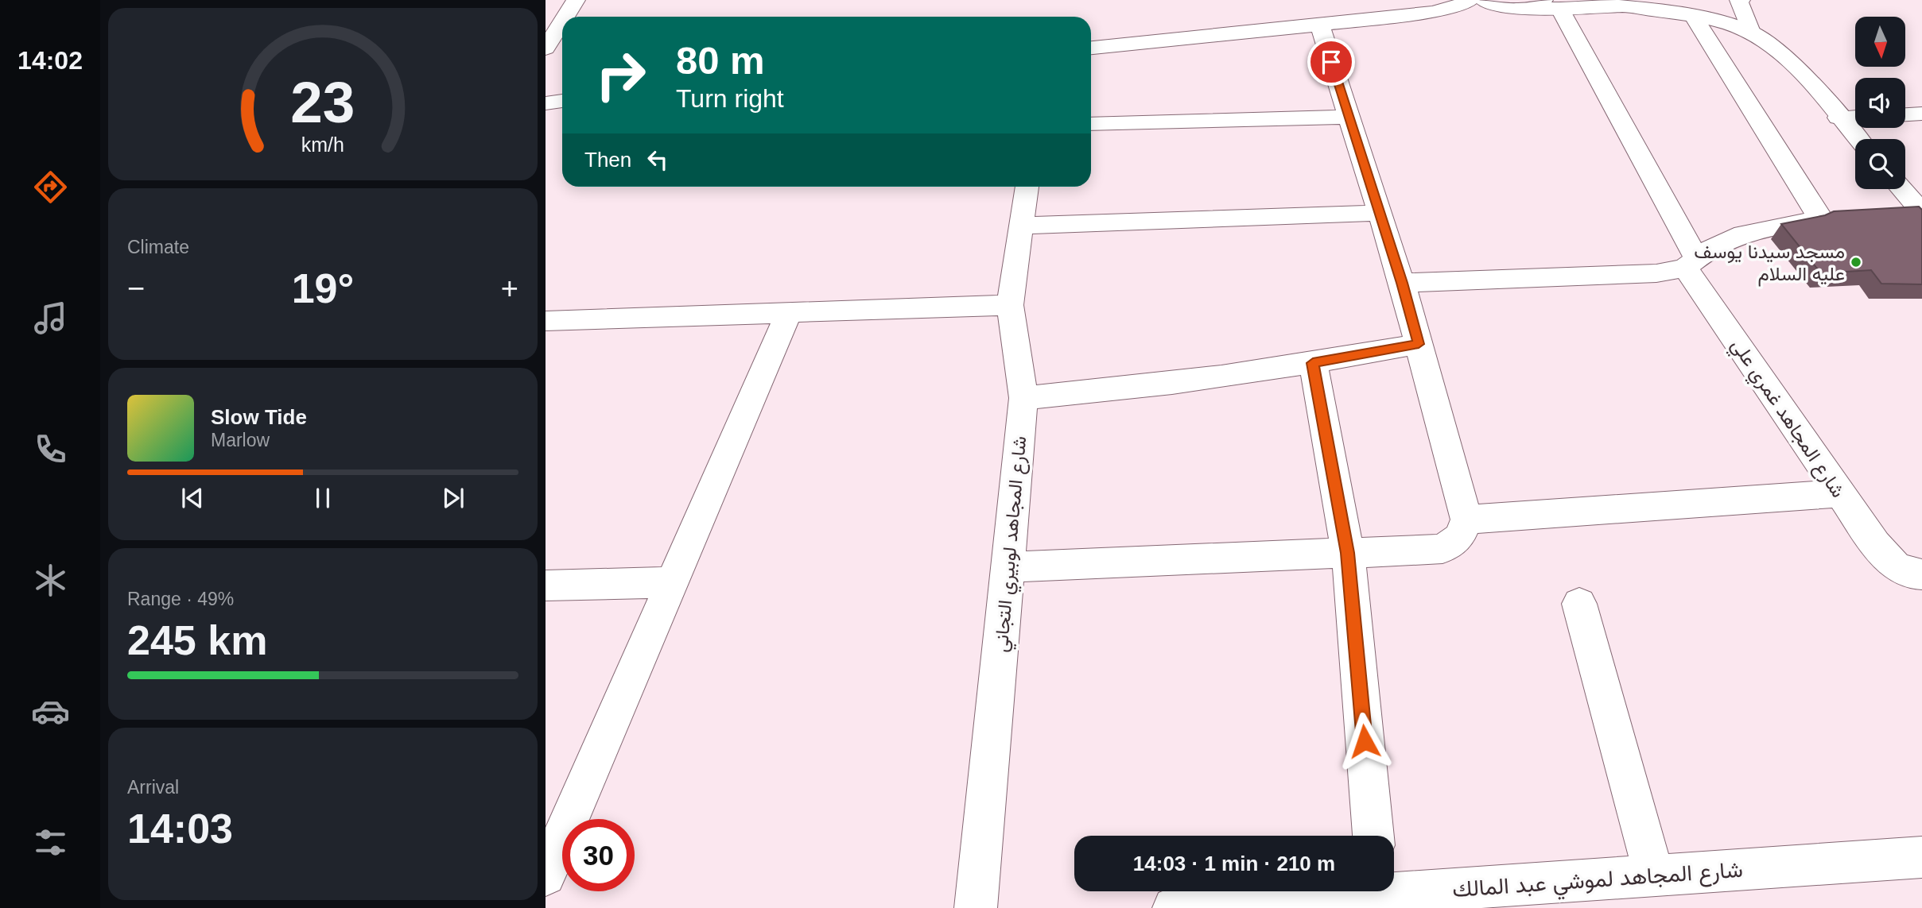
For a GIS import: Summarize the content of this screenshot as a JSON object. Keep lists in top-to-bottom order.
{
  "streets": {
    "street": ["شارع المجاهد غمري علي", "شارع المجاهد لوبيري التجاني", "شارع المجاهد لموشي عبد المالك"]
  },
  "places": ["مسجد سيدنا يوسف عليه السلام"],
  "north": "bottom",
  "page": {
    "tabs": "14:02",
    "turn": ["80 m", "Turn right"],
    "then": "Then",
    "tile": [
      "Climate",
      ["Range · 49%", "245 km"],
      ["Arrival", "14:03"]
    ],
    "heat": ["−", "19°", "+"],
    "song": ["Slow Tide", "Marlow"],
    "limit": "30",
    "trip": "14:03 · 1 min · 210 m",
    "gauge": ["23", "km/h"]
  }
}
